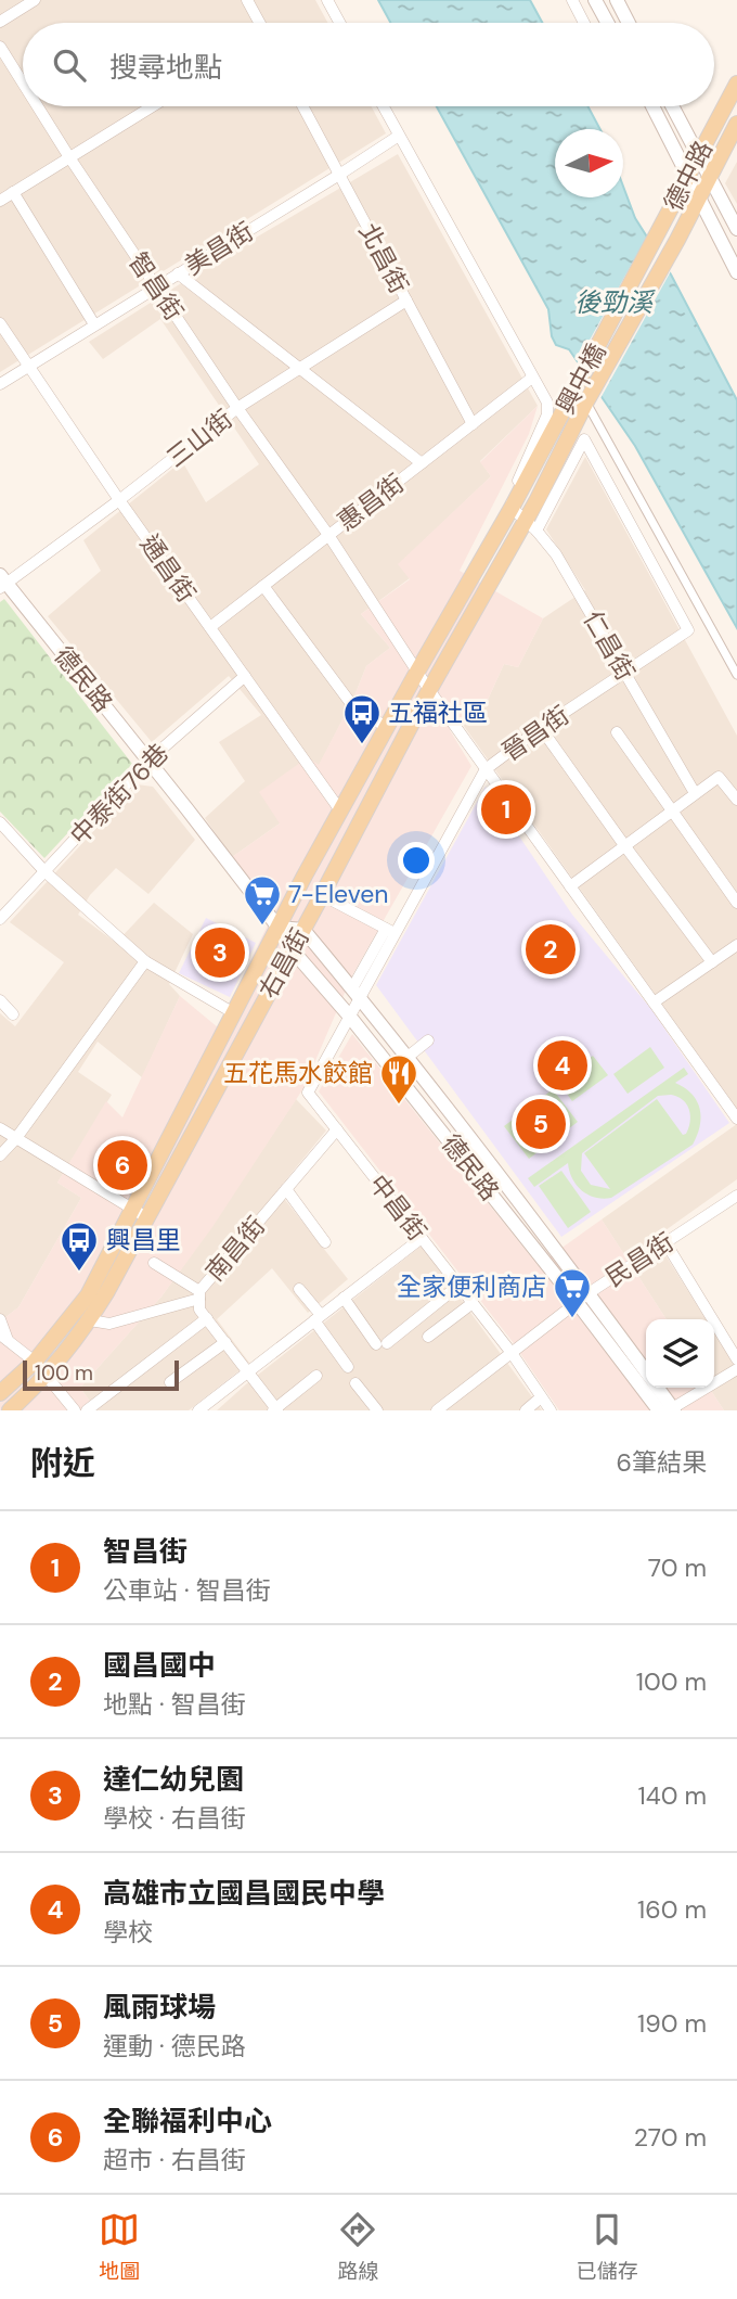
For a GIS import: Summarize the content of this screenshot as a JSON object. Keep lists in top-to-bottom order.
{
  "streets": {
    "main road": ["德中路", "興中橋", "右昌街"],
    "street": [
      "美昌街",
      "北昌街",
      "智昌街",
      "三山街",
      "惠昌街",
      "通昌街",
      "仁昌街",
      "德民路",
      "晉昌街",
      "中泰街76巷",
      "中昌街",
      "南昌街",
      "民昌街"
    ]
  },
  "crossings": [
    ["德中路", "興中橋"],
    ["美昌街", "北昌街"],
    ["美昌街", "智昌街"],
    ["美昌街", "通昌街"],
    ["北昌街", "三山街"],
    ["北昌街", "惠昌街"],
    ["智昌街", "三山街"],
    ["智昌街", "惠昌街"],
    ["智昌街", "晉昌街"],
    ["智昌街", "右昌街"],
    ["興中橋", "右昌街"],
    ["三山街", "通昌街"],
    ["三山街", "德民路"],
    ["惠昌街", "通昌街"],
    ["通昌街", "中泰街76巷"],
    ["通昌街", "右昌街"],
    ["仁昌街", "晉昌街"],
    ["仁昌街", "右昌街"],
    ["德民路", "晉昌街"],
    ["德民路", "中泰街76巷"],
    ["德民路", "右昌街"],
    ["德民路", "中昌街"],
    ["德民路", "民昌街"],
    ["晉昌街", "中昌街"],
    ["中昌街", "南昌街"],
    ["中昌街", "民昌街"]
  ],
  "water": ["後勁溪"],
  "places": {
    "bus stop": ["五福社區", "興昌里"],
    "supermarket": ["7-Eleven", "全家便利商店"],
    "restaurant": ["五花馬水餃館"]
  },
  "scale_bar": "100 m",
  "north": "right",
  "page": {
    "search": "搜尋地點",
    "pins": [
      "1",
      "2",
      "3",
      "4",
      "5",
      "6"
    ],
    "scale": "100 m",
    "heading": ["附近", "6筆結果"],
    "list": [
      {
        "mark": "1",
        "name": "智昌街",
        "note": "公車站 · 智昌街",
        "value": "70 m"
      },
      {
        "mark": "2",
        "name": "國昌國中",
        "note": "地點 · 智昌街",
        "value": "100 m"
      },
      {
        "mark": "3",
        "name": "達仁幼兒園",
        "note": "學校 · 右昌街",
        "value": "140 m"
      },
      {
        "mark": "4",
        "name": "高雄市立國昌國民中學",
        "note": "學校",
        "value": "160 m"
      },
      {
        "mark": "5",
        "name": "風雨球場",
        "note": "運動 · 德民路",
        "value": "190 m"
      },
      {
        "mark": "6",
        "name": "全聯福利中心",
        "note": "超市 · 右昌街",
        "value": "270 m"
      }
    ],
    "nav": ["地圖", "路線", "已儲存"]
  }
}
